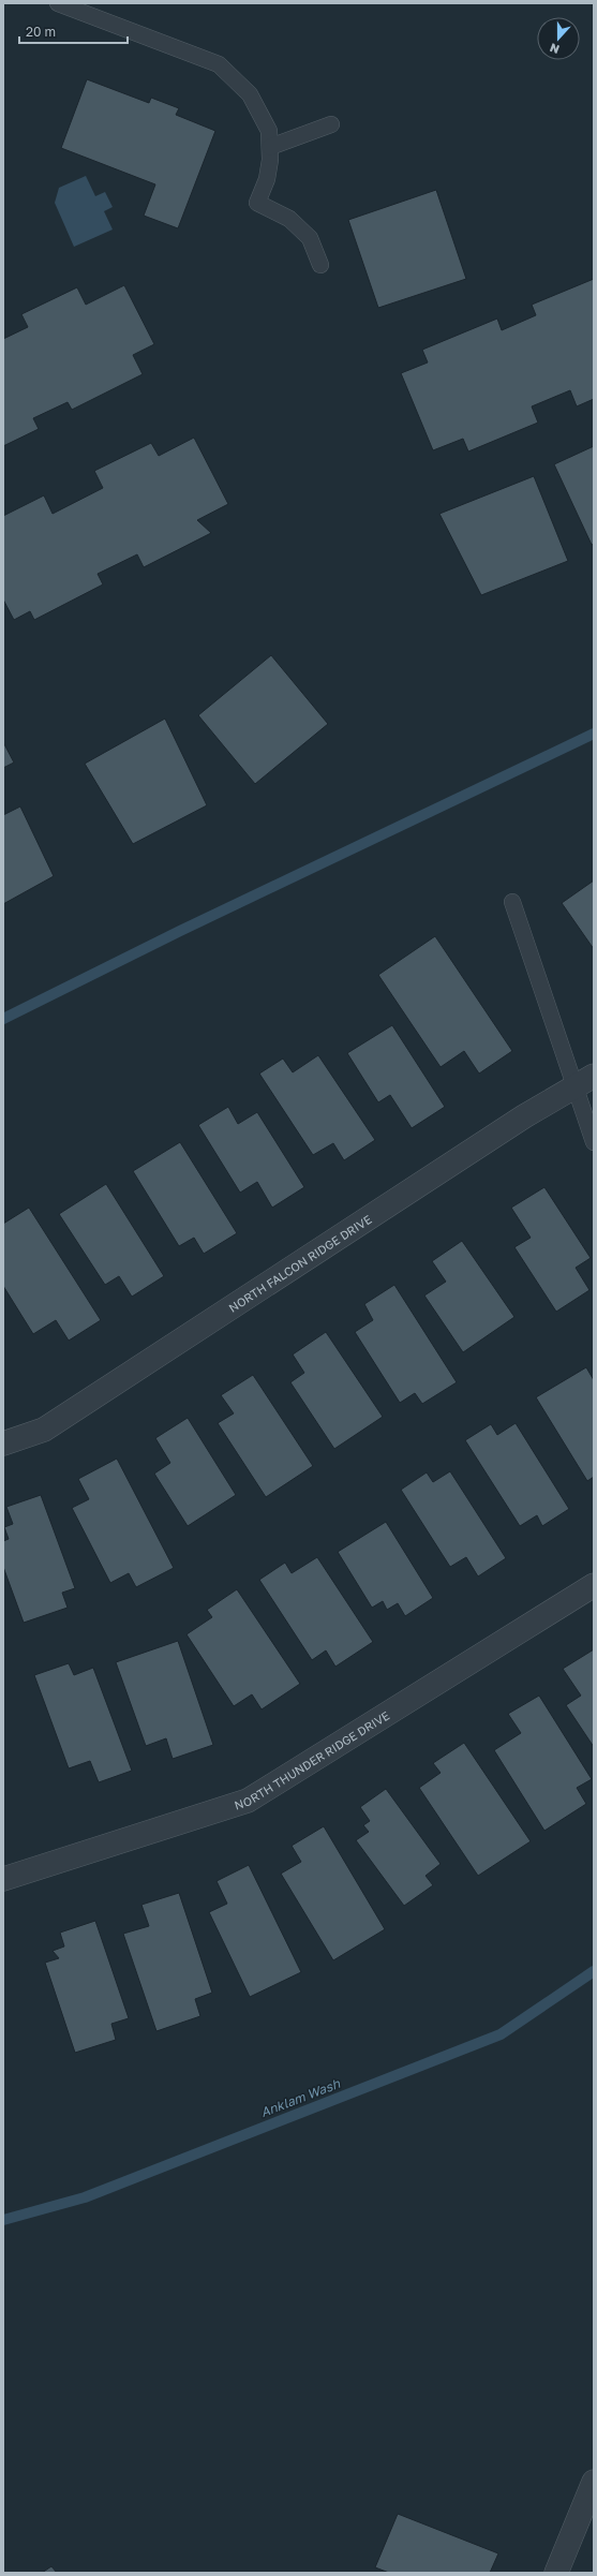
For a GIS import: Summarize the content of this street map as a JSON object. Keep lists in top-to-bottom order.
{
  "streets": {
    "street": ["NORTH FALCON RIDGE DRIVE", "NORTH THUNDER RIDGE DRIVE"]
  },
  "water": ["Anklam Wash"],
  "scale_bar": "20 m",
  "north": "bottom"
}
